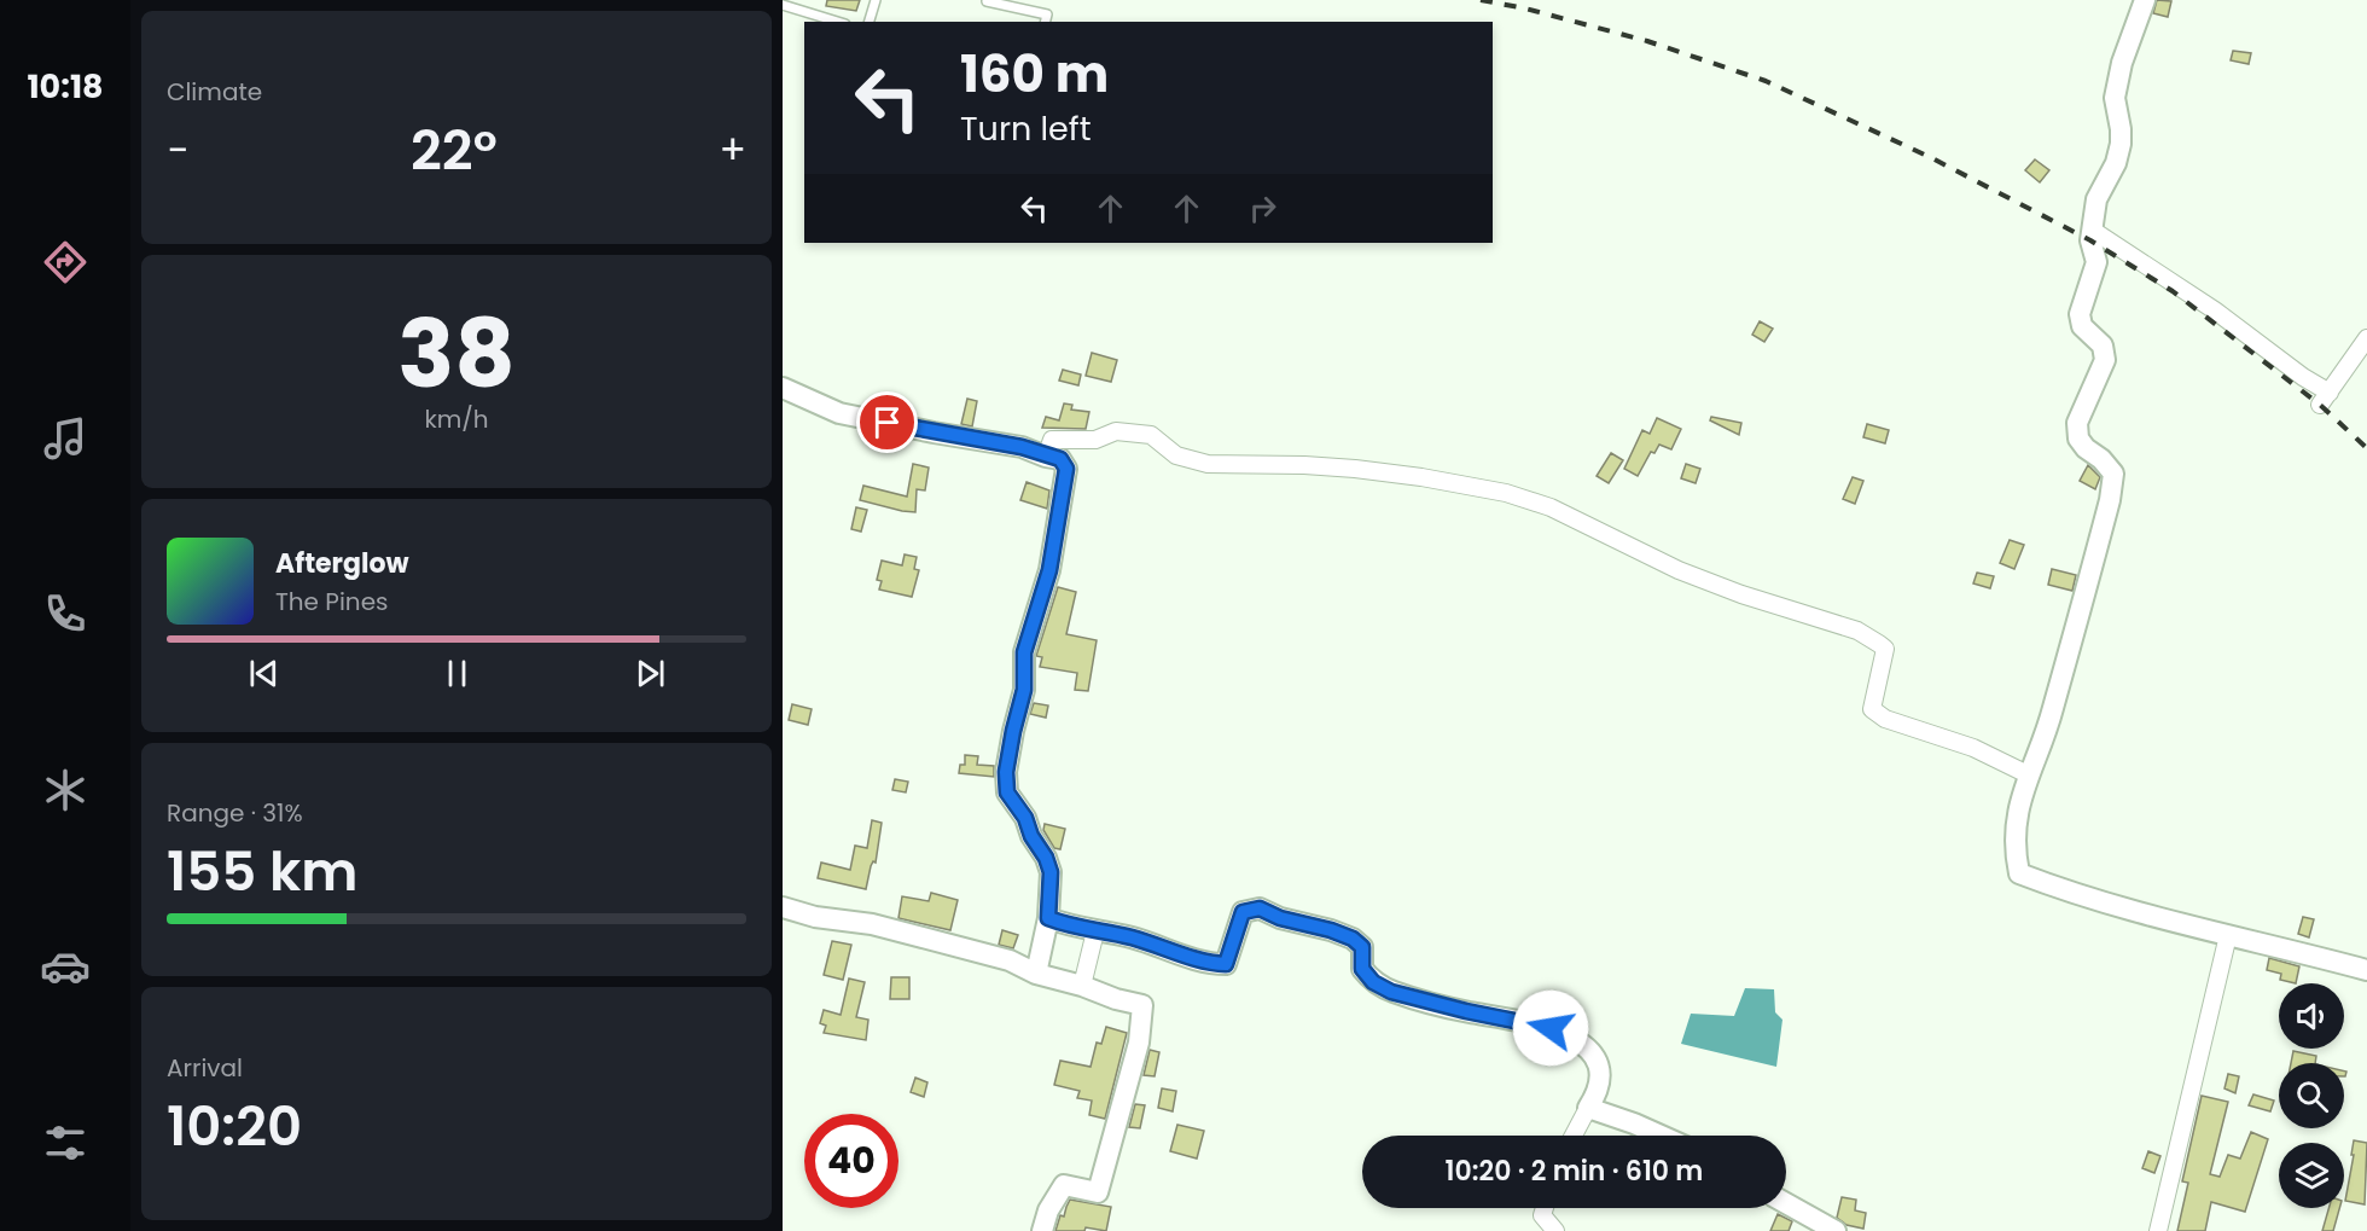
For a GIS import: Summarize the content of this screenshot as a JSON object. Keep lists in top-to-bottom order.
{
  "page": {
    "tabs": "10:18",
    "tile": [
      "Climate",
      ["38", "km/h"],
      ["Range · 31%", "155 km"],
      ["Arrival", "10:20"]
    ],
    "turn": ["160 m", "Turn left"],
    "heat": ["−", "22°", "+"],
    "song": ["Afterglow", "The Pines"],
    "limit": "40",
    "trip": "10:20 · 2 min · 610 m"
  }
}
